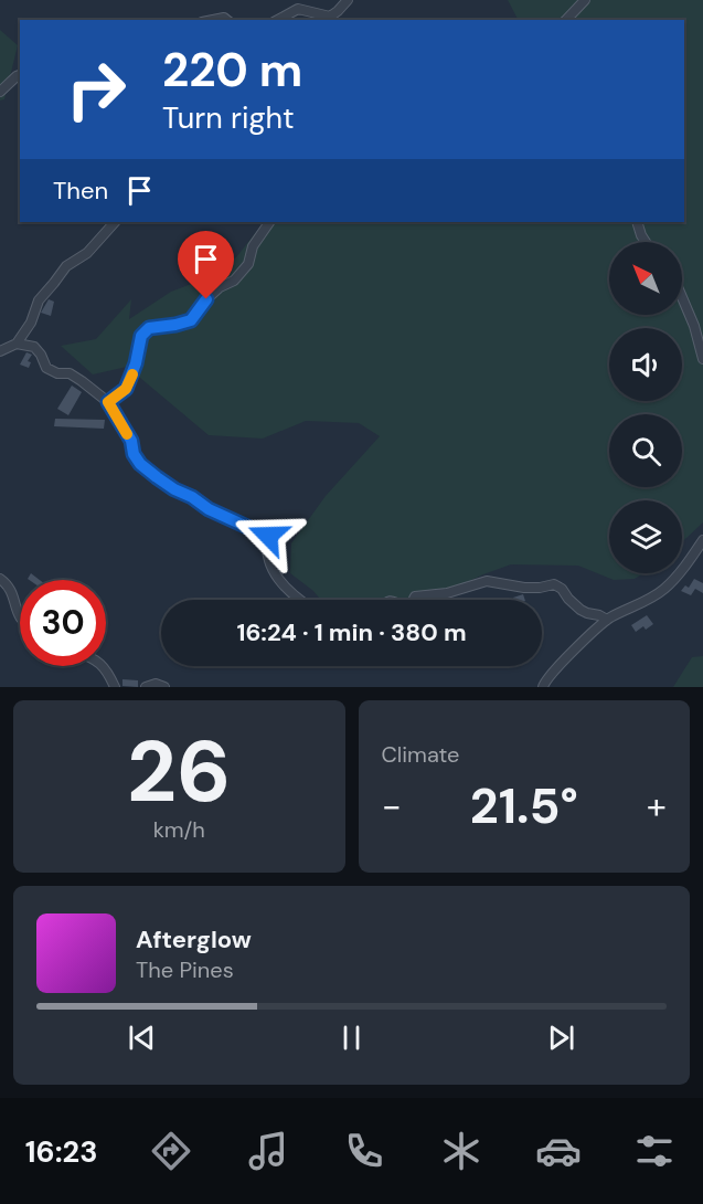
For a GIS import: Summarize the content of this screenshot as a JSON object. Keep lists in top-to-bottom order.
{
  "north": "top left",
  "page": {
    "turn": ["220 m", "Turn right"],
    "then": "Then",
    "limit": "30",
    "trip": "16:24 · 1 min · 380 m",
    "tile": [
      ["26", "km/h"],
      "Climate"
    ],
    "heat": ["−", "21.5°", "+"],
    "song": ["Afterglow", "The Pines"],
    "tabs": "16:23"
  }
}
